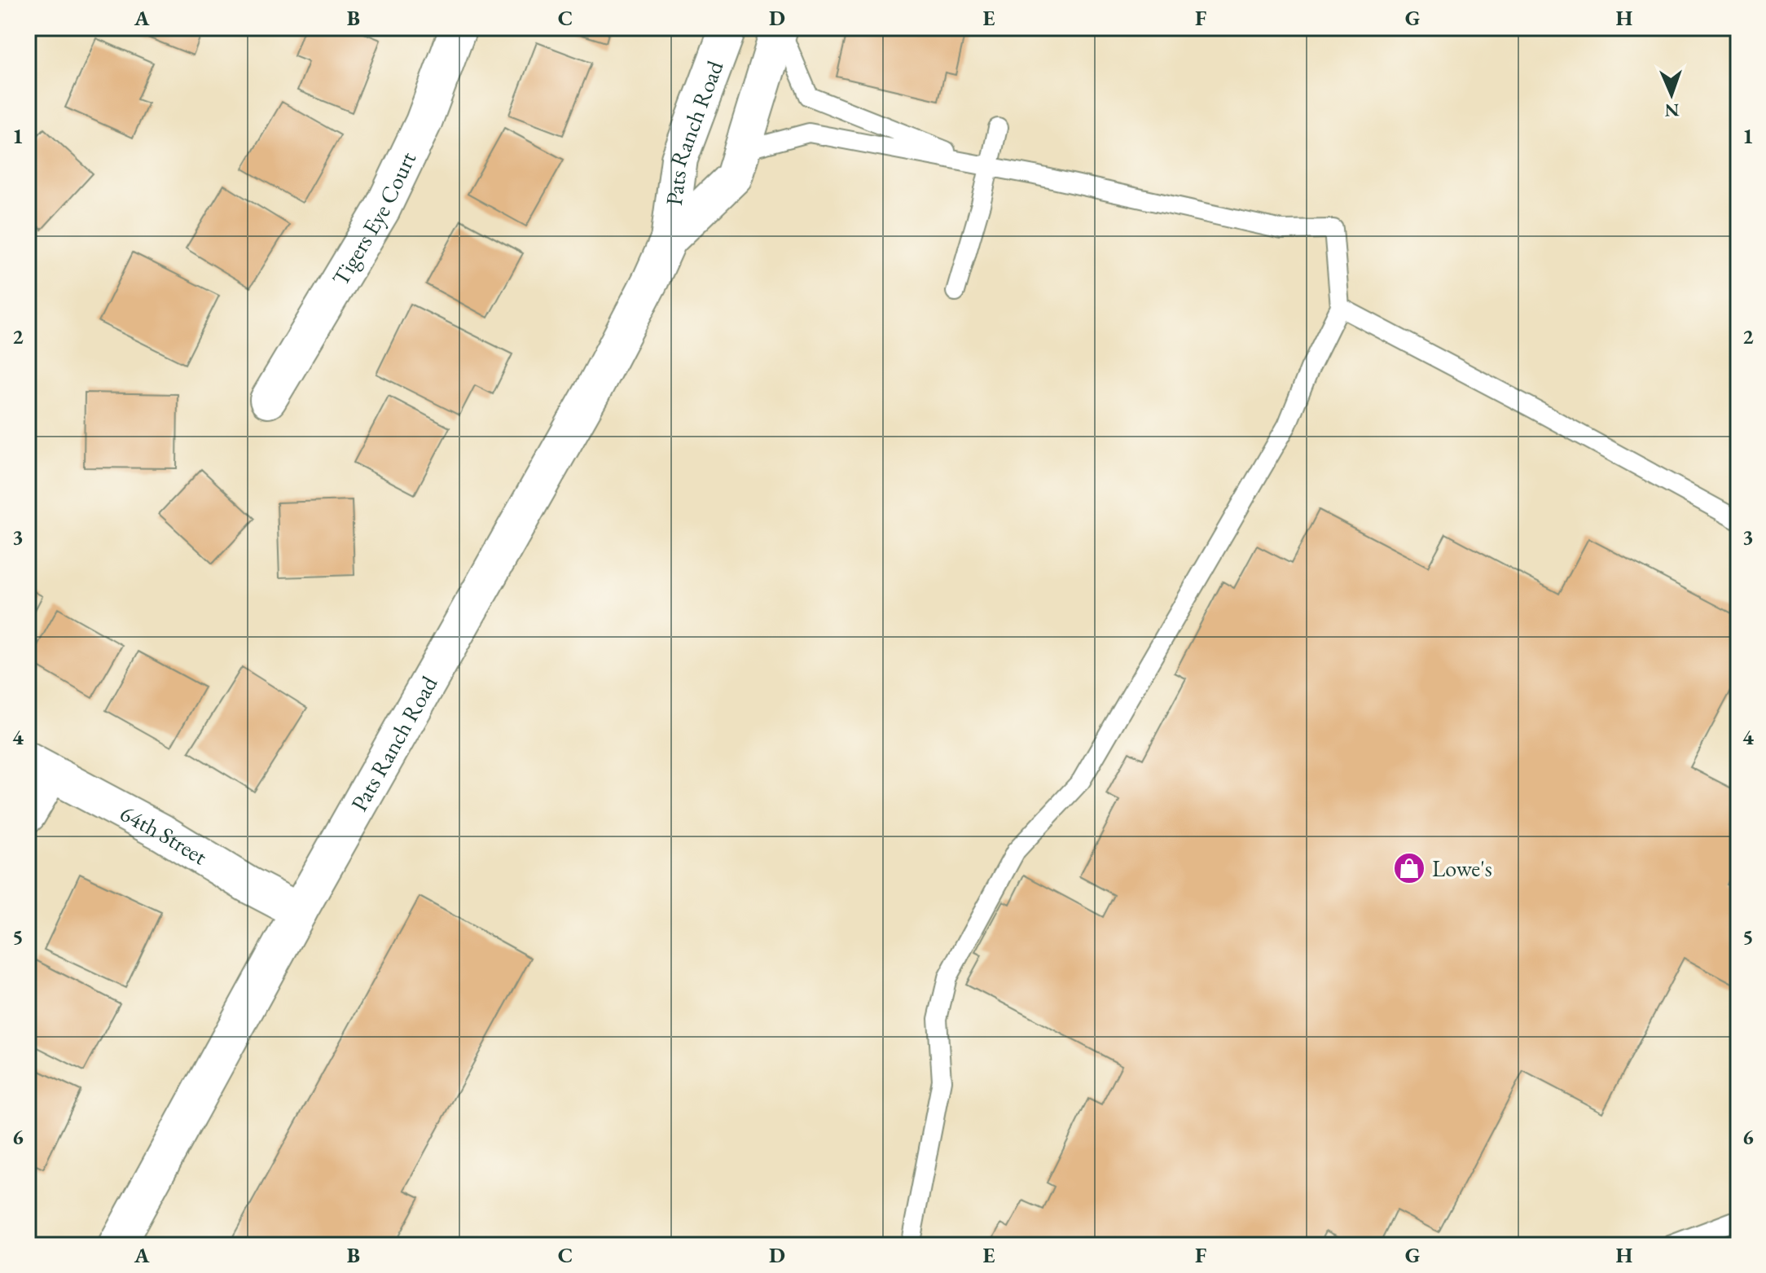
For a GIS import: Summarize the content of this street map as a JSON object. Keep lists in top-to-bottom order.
{
  "streets": {
    "street": ["Pats Ranch Road", "Tigers Eye Court", "64th Street"]
  },
  "crossings": [
    ["Pats Ranch Road", "64th Street"]
  ],
  "places": {
    "shop": ["Lowe's"]
  },
  "north": "bottom",
  "grid": {
    "columns": [
      "A",
      "B",
      "C",
      "D",
      "E",
      "F",
      "G",
      "H"
    ],
    "rows": [
      "1",
      "2",
      "3",
      "4",
      "5",
      "6"
    ]
  }
}
